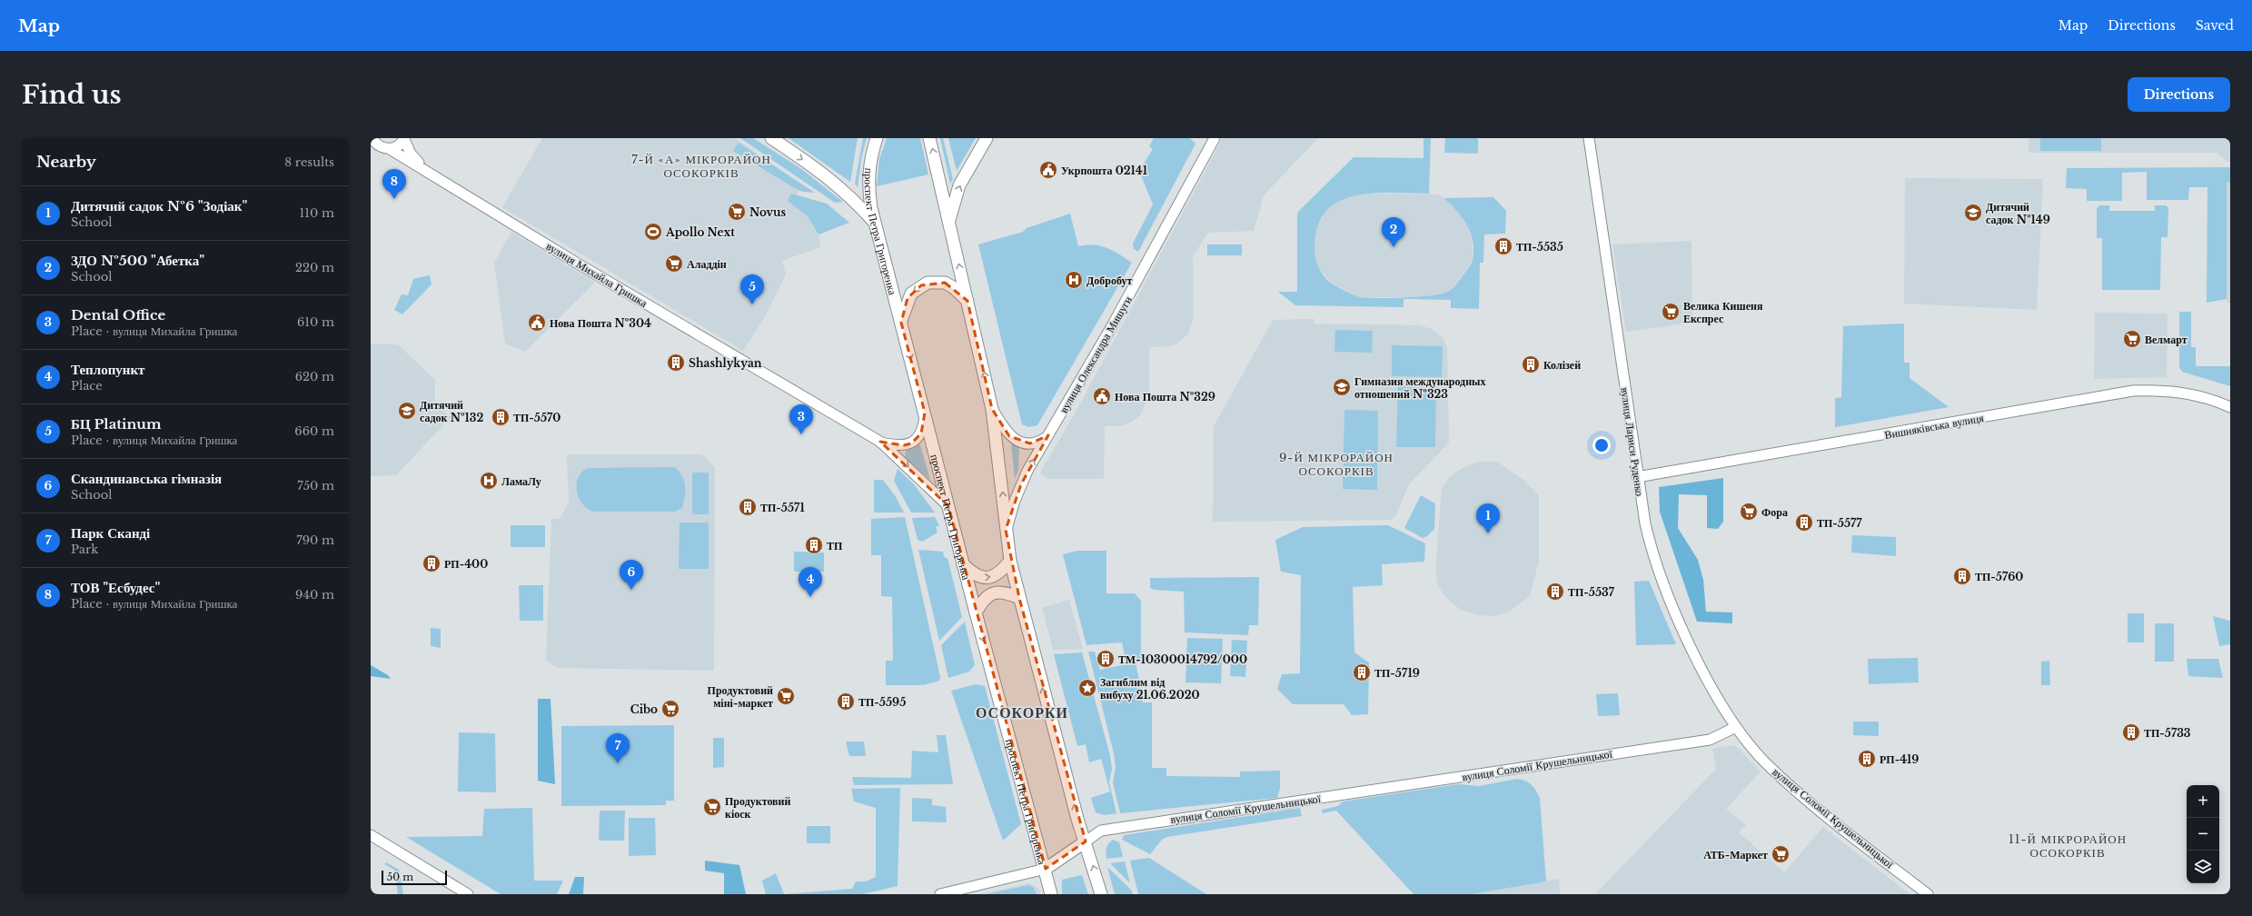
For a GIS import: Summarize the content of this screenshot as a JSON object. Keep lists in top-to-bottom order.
{
  "streets": {
    "street": [
      "проспект Петра Григоренка",
      "вулиця Михайла Гришка",
      "вулиця Олександра Мишуги",
      "Вишняківська вулиця",
      "вулиця Лариси Руденко",
      "вулиця Соломії Крушельницької"
    ]
  },
  "crossings": [
    ["проспект Петра Григоренка", "вулиця Михайла Гришка"],
    ["Вишняківська вулиця", "вулиця Лариси Руденко"],
    ["вулиця Лариси Руденко", "вулиця Соломії Крушельницької"]
  ],
  "districts": [
    "7-Й «А» МІКРОРАЙОН ОСОКОРКІВ",
    "9-Й МІКРОРАЙОН ОСОКОРКІВ",
    "ОСОКОРКИ",
    "11-Й МІКРОРАЙОН ОСОКОРКІВ"
  ],
  "places": {
    "public building": ["Укрпошта 02141", "Нова Пошта №304", "Нова Пошта №329"],
    "supermarket": [
      "Novus",
      "Аладдін",
      "Велика Кишеня Експрес",
      "Велмарт",
      "Фора",
      "Продуктовий міні-маркет",
      "Cibo",
      "Продуктовий кіоск",
      "АТБ-Маркет"
    ],
    "school or university": ["Дитячий садок №149", "Гимназия международных отношений №323", "Дитячий садок №132"],
    "sports": ["Apollo Next"],
    "building": [
      "ТП-5535",
      "Shashlykyan",
      "Колізей",
      "ТП-5570",
      "ТП-5571",
      "ТП-5577",
      "ТП",
      "РП-400",
      "ТП-5760",
      "ТП-5537",
      "ТМ-10300014792/000",
      "ТП-5719",
      "ТП-5595",
      "ТП-5733",
      "РП-419"
    ],
    "hospital": ["Добробут", "ЛамаЛу"],
    "place": ["Загиблим від вибуху 21.06.2020"]
  },
  "scale_bar": "50 m",
  "page": {
    "header": "Map",
    "nav": ["Map", "Directions", "Saved"],
    "buttons": "Directions",
    "title": "Find us",
    "heading": ["Nearby", "8 results"],
    "pins": [
      "8",
      "2",
      "5",
      "3",
      "1",
      "6",
      "4",
      "7"
    ],
    "list": [
      {
        "mark": "1",
        "name": "Дитячий садок №6 \"Зодіак\"",
        "note": "School",
        "value": "110 m"
      },
      {
        "mark": "2",
        "name": "ЗДО №500 \"Абетка\"",
        "note": "School",
        "value": "220 m"
      },
      {
        "mark": "3",
        "name": "Dental Office",
        "note": "Place · вулиця Михайла Гришка",
        "value": "610 m"
      },
      {
        "mark": "4",
        "name": "Теплопункт",
        "note": "Place",
        "value": "620 m"
      },
      {
        "mark": "5",
        "name": "БЦ Platinum",
        "note": "Place · вулиця Михайла Гришка",
        "value": "660 m"
      },
      {
        "mark": "6",
        "name": "Скандинавська гімназія",
        "note": "School",
        "value": "750 m"
      },
      {
        "mark": "7",
        "name": "Парк Сканді",
        "note": "Park",
        "value": "790 m"
      },
      {
        "mark": "8",
        "name": "ТОВ \"Есбудес\"",
        "note": "Place · вулиця Михайла Гришка",
        "value": "940 m"
      }
    ],
    "map_buttons": ["+", "−"],
    "scale": "50 m"
  }
}
